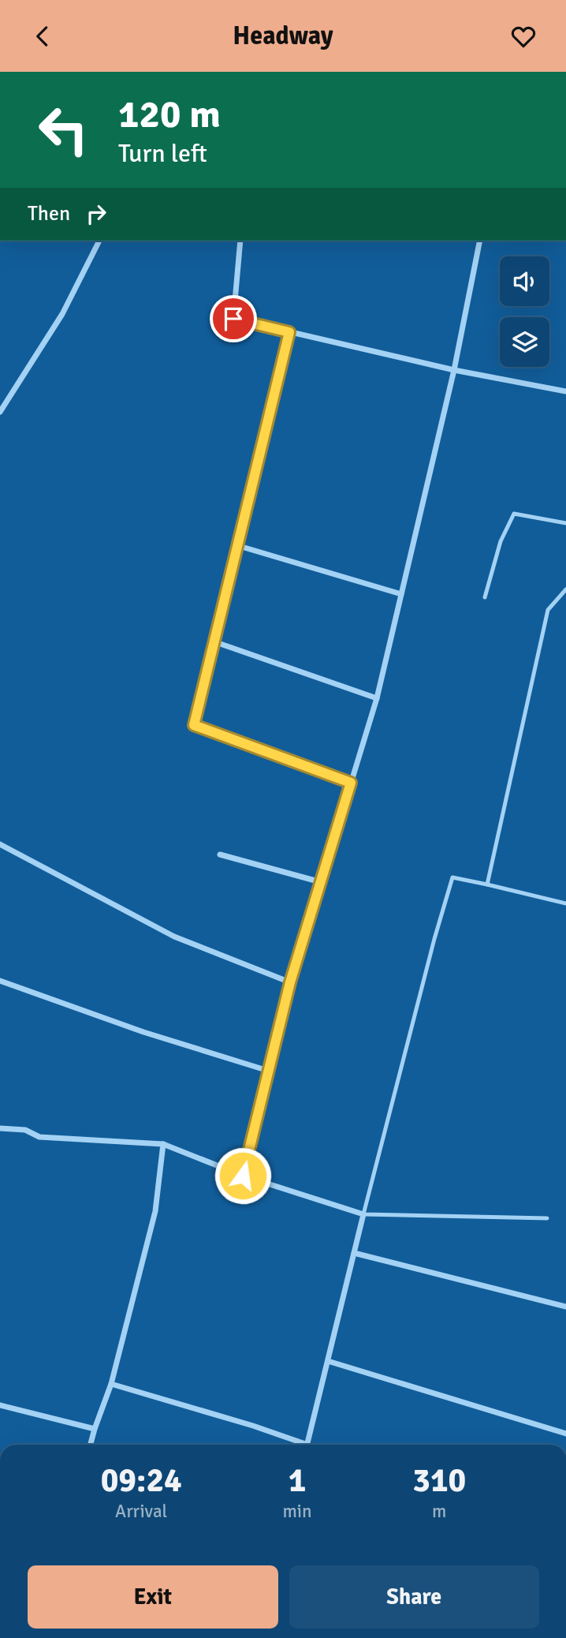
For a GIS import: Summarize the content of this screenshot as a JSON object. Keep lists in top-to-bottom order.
{
  "page": {
    "header": "Headway",
    "turn": ["120 m", "Turn left"],
    "then": "Then",
    "eta": [
      "09:24",
      "Arrival",
      "1",
      "min",
      "310",
      "m"
    ],
    "buttons": ["Exit", "Share"]
  }
}
